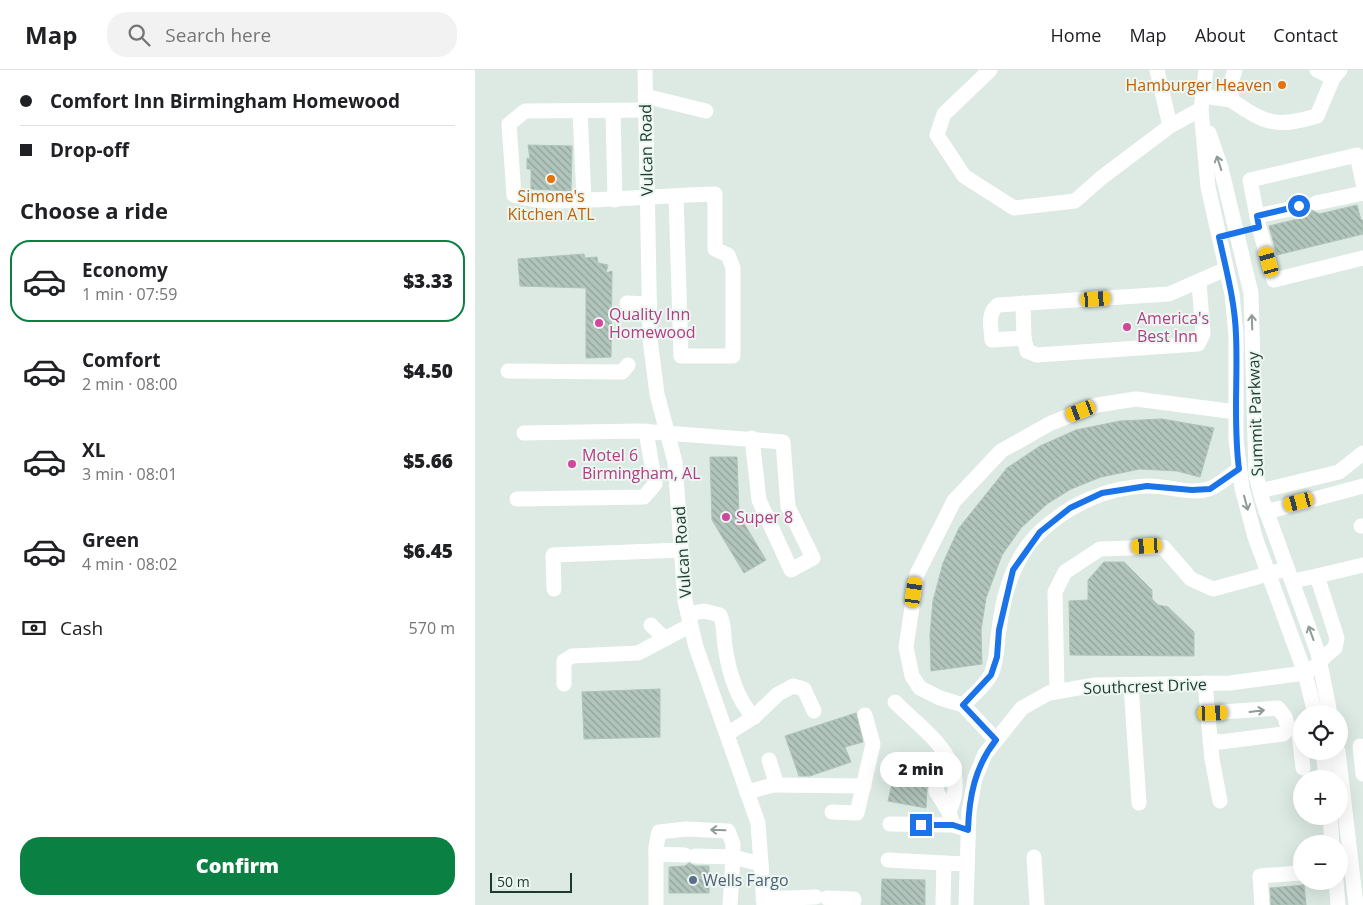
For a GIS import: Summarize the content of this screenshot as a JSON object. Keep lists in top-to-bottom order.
{
  "streets": {
    "street": ["Vulcan Road", "Summit Parkway", "Southcrest Drive"]
  },
  "crossings": [
    ["Summit Parkway", "Southcrest Drive"]
  ],
  "places": [
    "Hamburger Heaven",
    "Simone's Kitchen ATL",
    "Quality Inn Homewood",
    "America's Best Inn",
    "Motel 6 Birmingham, AL",
    "Super 8",
    "Wells Fargo"
  ],
  "scale_bar": "50 m",
  "page": {
    "header": "Map",
    "search": "Search here",
    "nav": [
      "Home",
      "Map",
      "About",
      "Contact"
    ],
    "banner": ["Comfort Inn Birmingham Homewood", "Drop-off"],
    "heading": "Choose a ride",
    "list": [
      {
        "name": "Economy",
        "note": "1 min · 07:59",
        "value": "$3.33"
      },
      {
        "name": "Comfort",
        "note": "2 min · 08:00",
        "value": "$4.50"
      },
      {
        "name": "XL",
        "note": "3 min · 08:01",
        "value": "$5.66"
      },
      {
        "name": "Green",
        "note": "4 min · 08:02",
        "value": "$6.45"
      }
    ],
    "pay": ["Cash", "570 m"],
    "map_buttons": ["+", "−"],
    "bubble": "2 min",
    "buttons": "Confirm",
    "scale": "50 m"
  }
}
